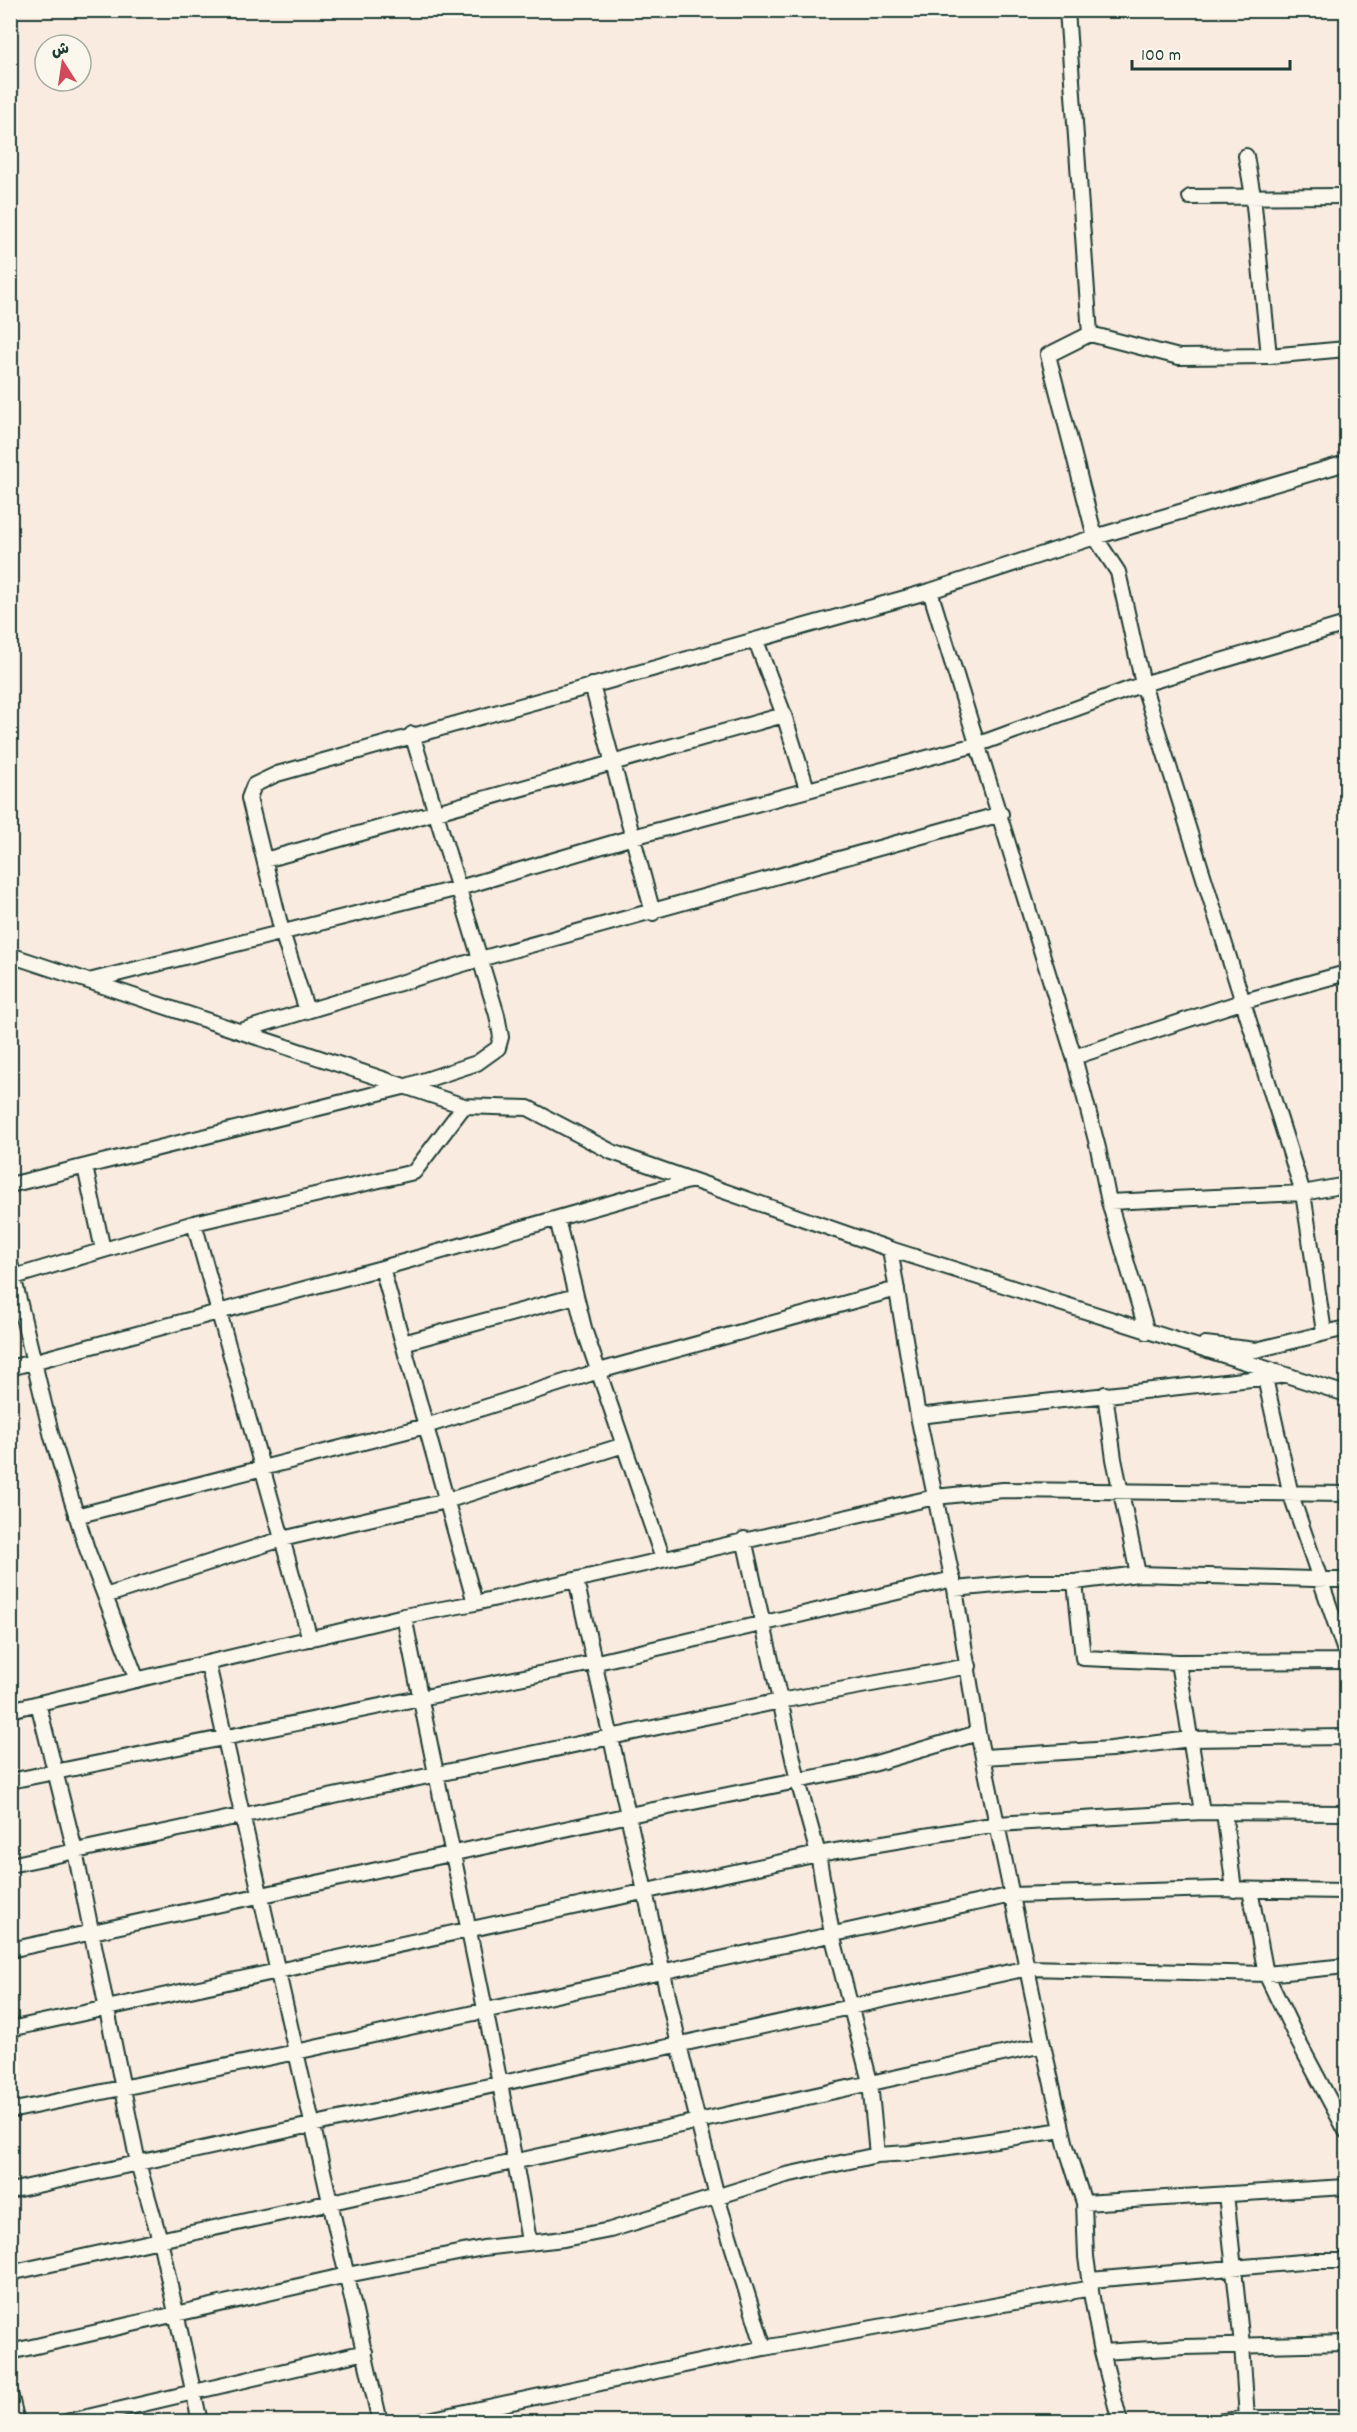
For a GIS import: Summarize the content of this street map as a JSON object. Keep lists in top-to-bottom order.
{
  "scale_bar": "100 m",
  "north": "top"
}
